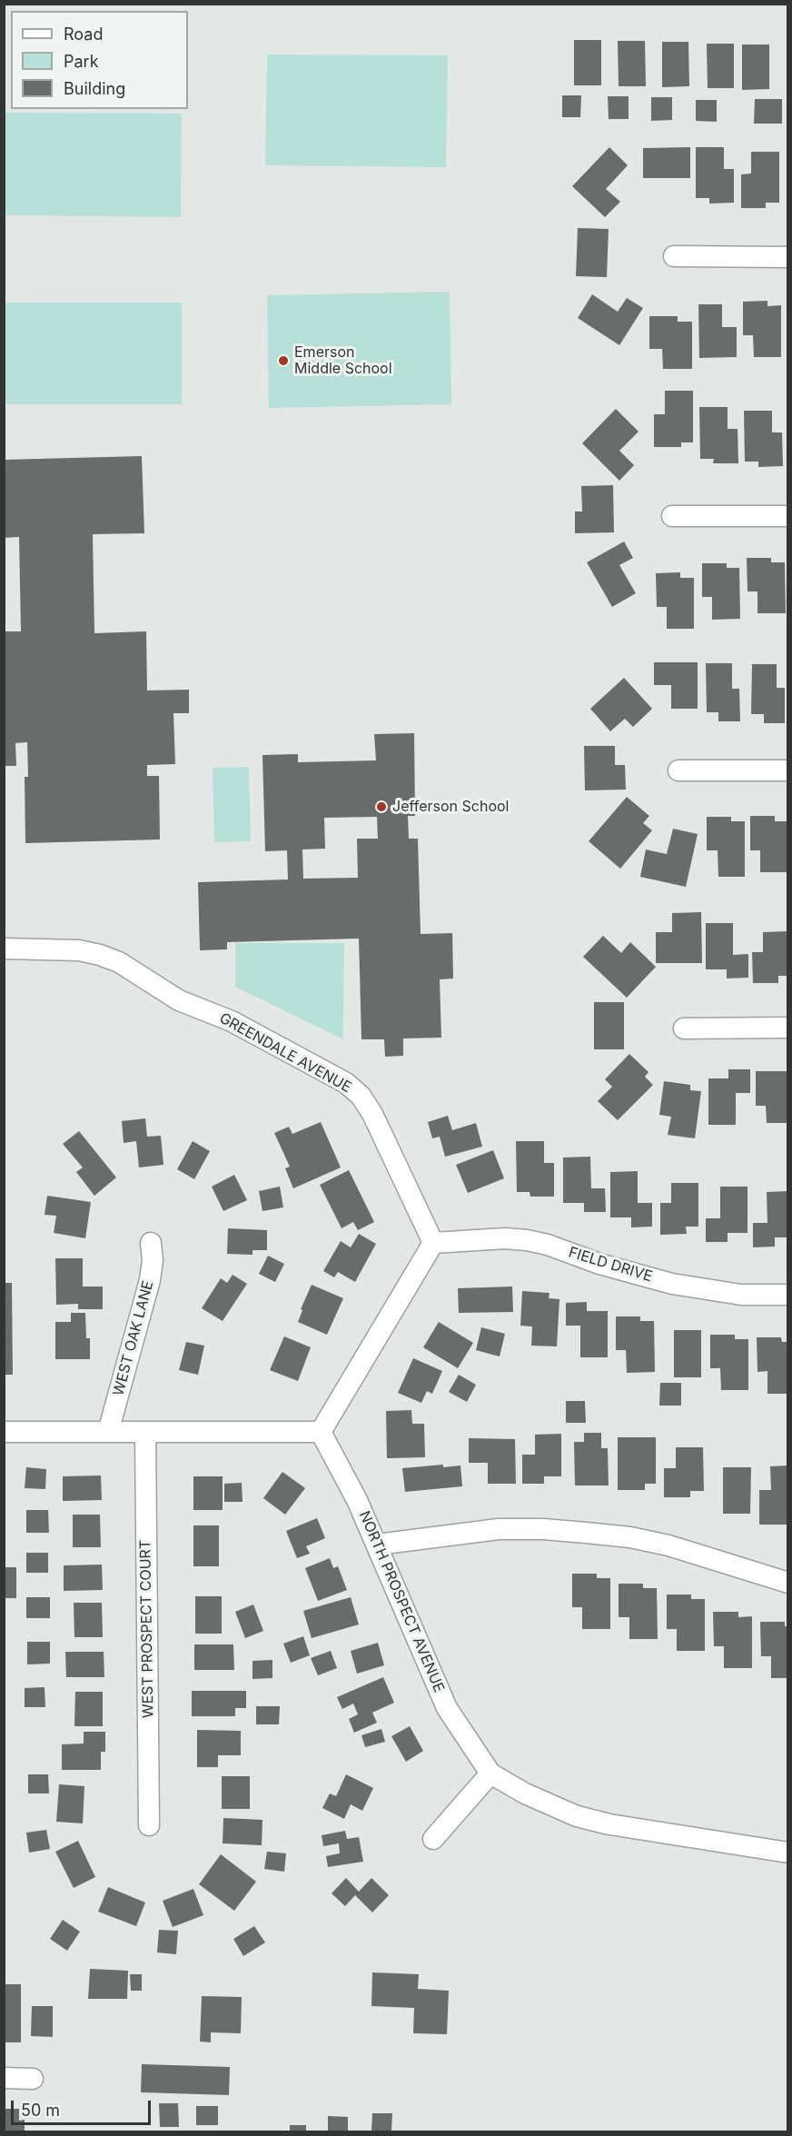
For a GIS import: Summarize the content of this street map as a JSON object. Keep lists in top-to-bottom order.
{
  "streets": {
    "street": [
      "GREENDALE AVENUE",
      "FIELD DRIVE",
      "WEST OAK LANE",
      "NORTH PROSPECT AVENUE",
      "WEST PROSPECT COURT"
    ]
  },
  "crossings": [
    ["GREENDALE AVENUE", "FIELD DRIVE"]
  ],
  "places": ["Emerson Middle School", "Jefferson School"],
  "legend": ["Road", "Park", "Building"],
  "scale_bar": "50 m"
}
